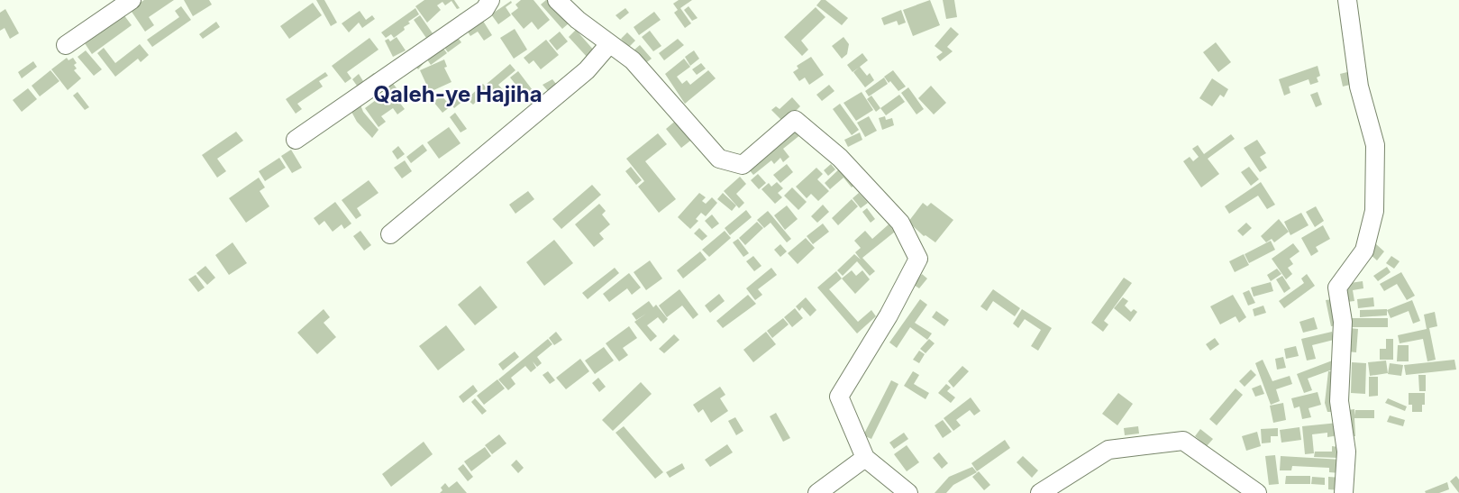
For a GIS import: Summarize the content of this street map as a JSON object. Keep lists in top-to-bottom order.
{
  "districts": ["Qaleh-ye Hajiha"]
}
